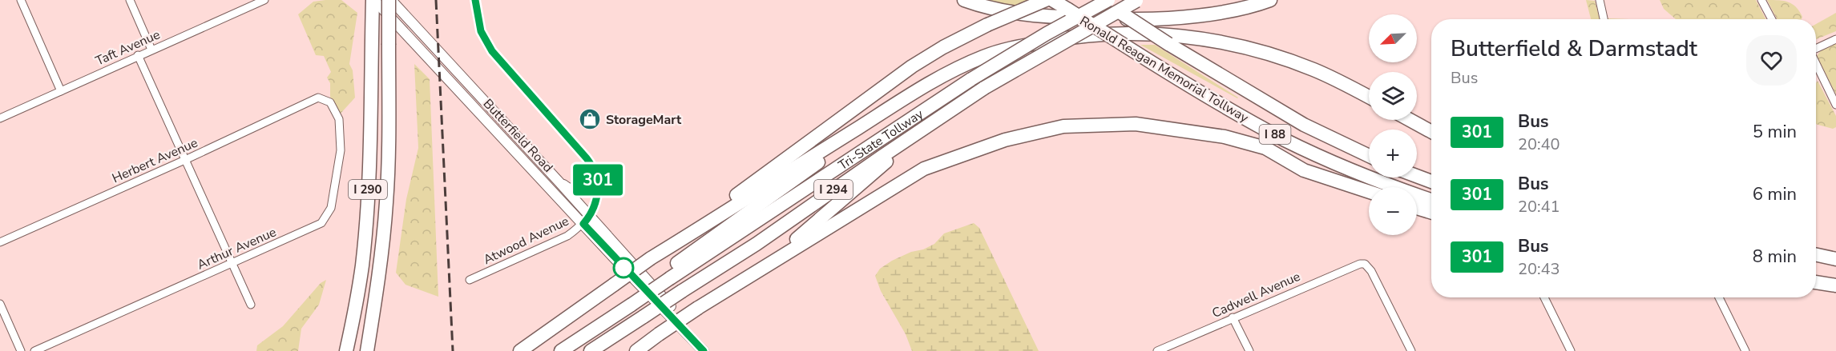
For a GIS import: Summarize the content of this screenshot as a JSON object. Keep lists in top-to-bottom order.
{
  "streets": {
    "highway": [
      "Ronald Reagan Memorial Tollway",
      "I 88",
      "Tri-State Tollway",
      "I 290",
      "I 294"
    ],
    "main road": ["Butterfield Road"],
    "street": [
      "Taft Avenue",
      "Herbert Avenue",
      "Atwood Avenue",
      "Arthur Avenue",
      "Cadwell Avenue"
    ]
  },
  "crossings": [
    ["Butterfield Road", "I 290"],
    ["Butterfield Road", "Atwood Avenue"],
    ["Herbert Avenue", "Arthur Avenue"]
  ],
  "places": {
    "shop": ["StorageMart"]
  },
  "lines": ["bus line 301"],
  "north": "bottom left",
  "page": {
    "on_map": "301",
    "map_buttons": ["+", "−"],
    "heading": ["Butterfield & Darmstadt", "Bus"],
    "list": [
      {
        "mark": "301",
        "name": "Bus",
        "note": "20:40",
        "value": "5 min"
      },
      {
        "mark": "301",
        "name": "Bus",
        "note": "20:41",
        "value": "6 min"
      },
      {
        "mark": "301",
        "name": "Bus",
        "note": "20:43",
        "value": "8 min"
      }
    ]
  }
}
